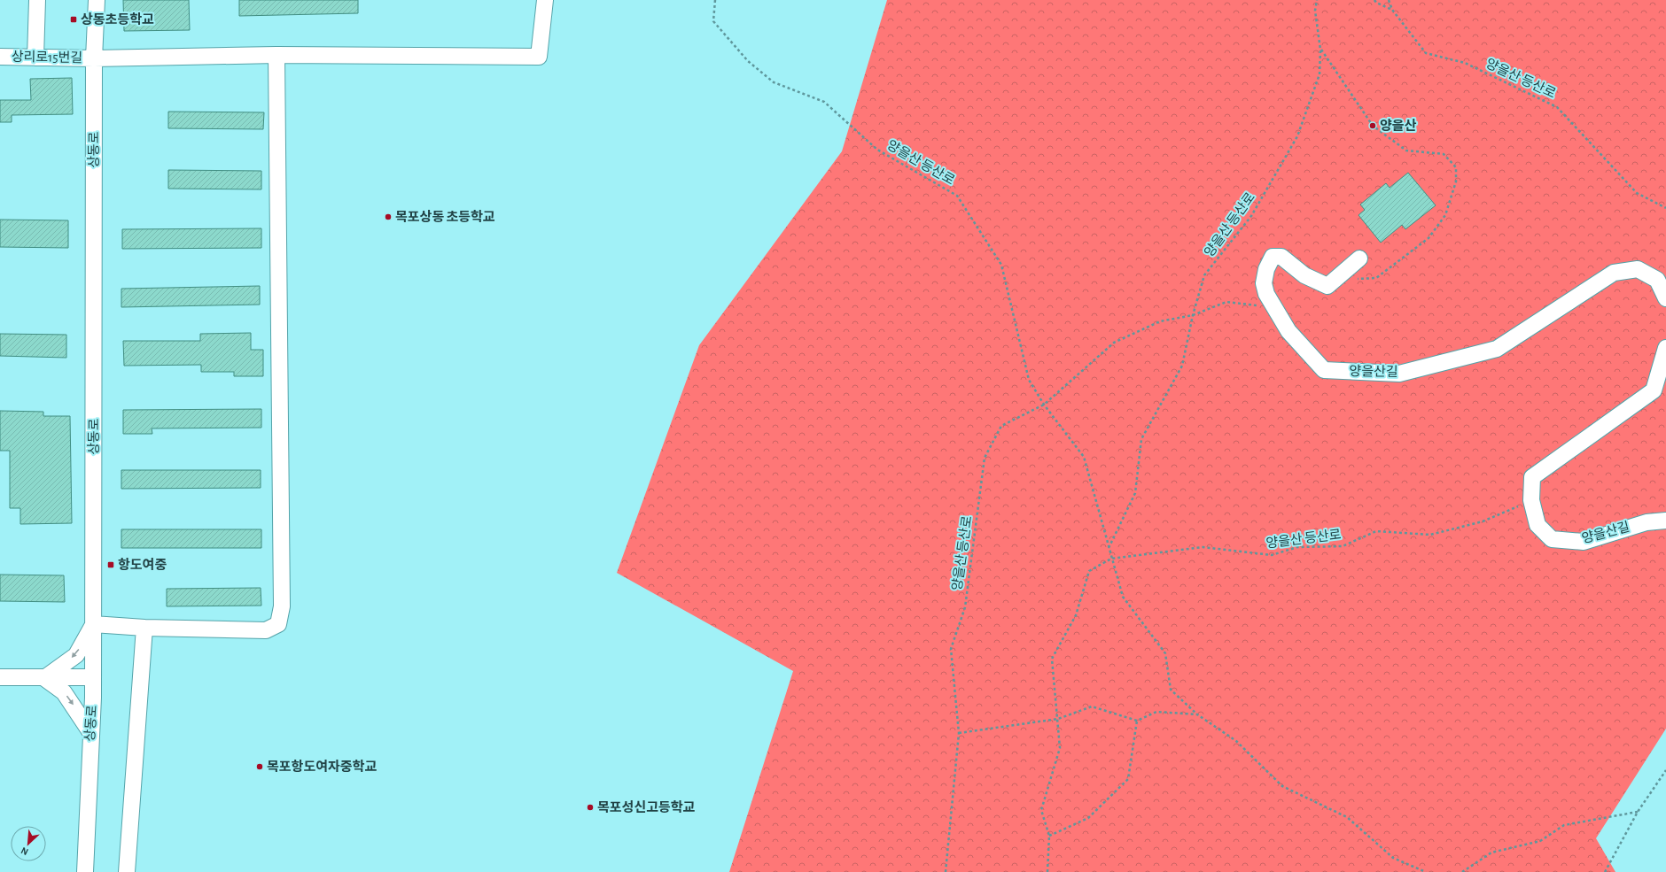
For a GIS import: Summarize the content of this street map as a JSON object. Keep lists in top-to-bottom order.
{
  "streets": {
    "street": ["상리로15번길", "상동로", "양을산길"],
    "path": ["양을산 등산로"]
  },
  "crossings": [
    ["상리로15번길", "상동로"],
    ["양을산 등산로", "양을산길"]
  ],
  "places": {
    "transit": ["상동초등학교", "항도여중"],
    "other": [
      "양을산",
      "목포상동 초등학교",
      "목포항도여자중학교",
      "목포성신고등학교"
    ]
  },
  "north": "bottom left"
}
